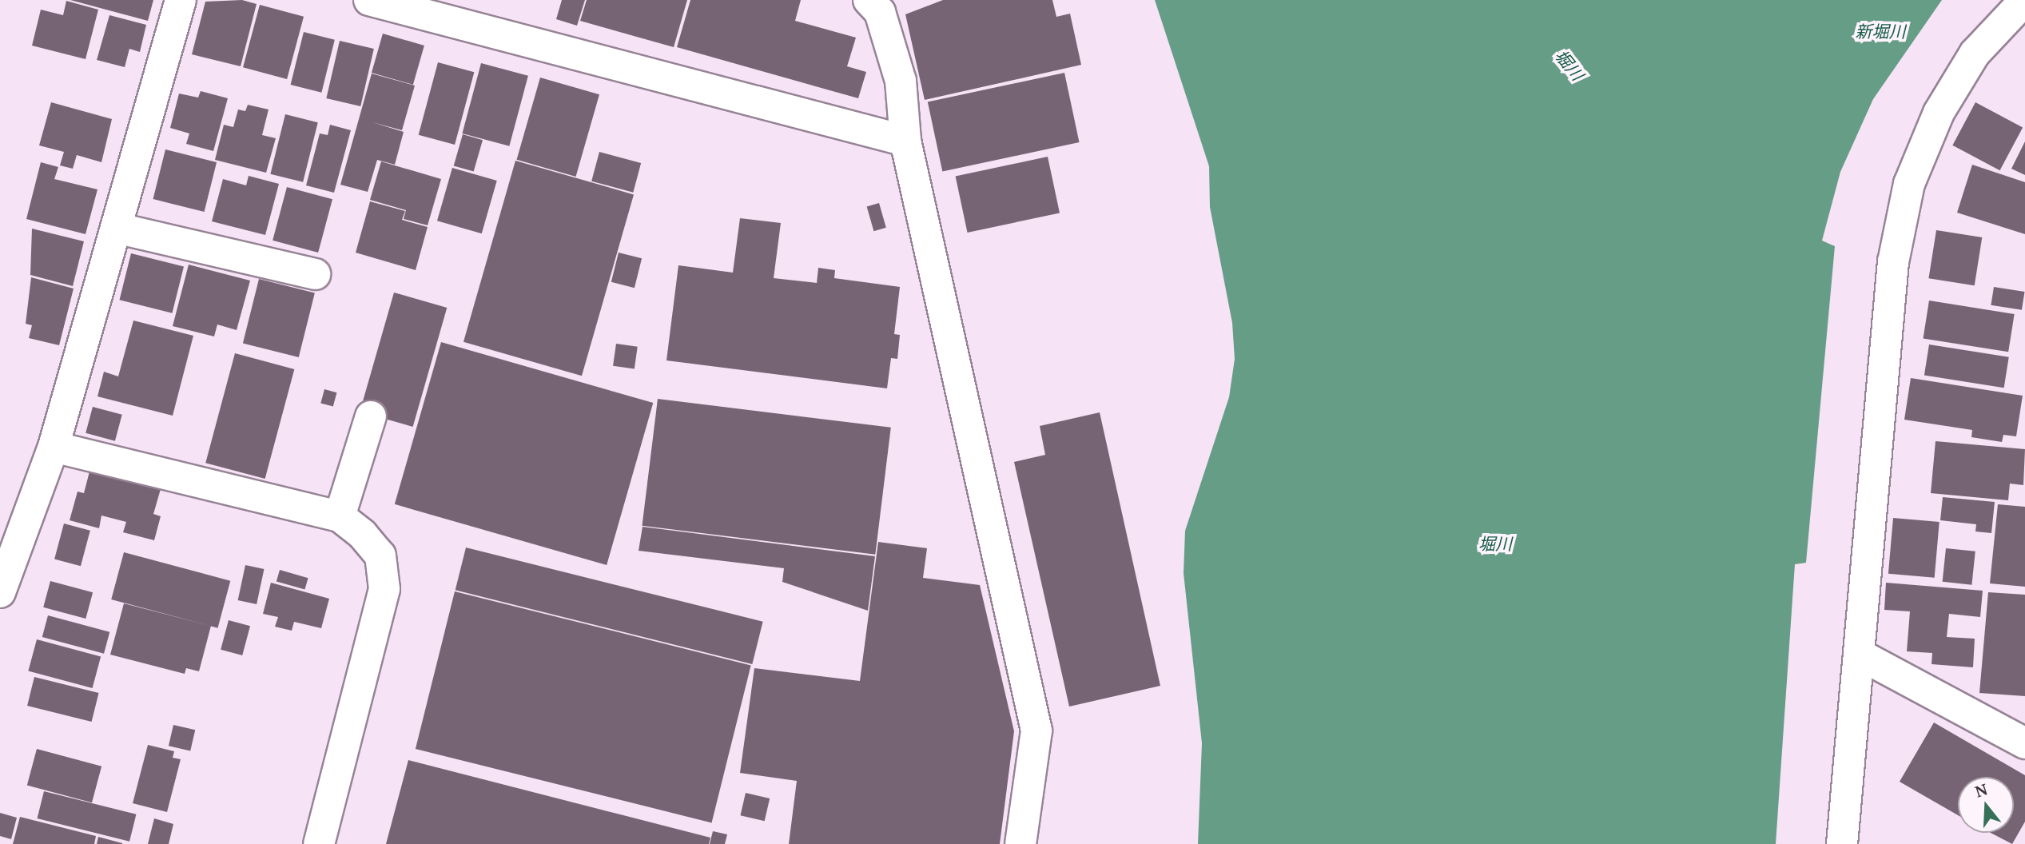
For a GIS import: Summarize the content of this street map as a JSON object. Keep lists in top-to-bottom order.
{
  "water": ["新堀川", "堀川"],
  "north": "top"
}
